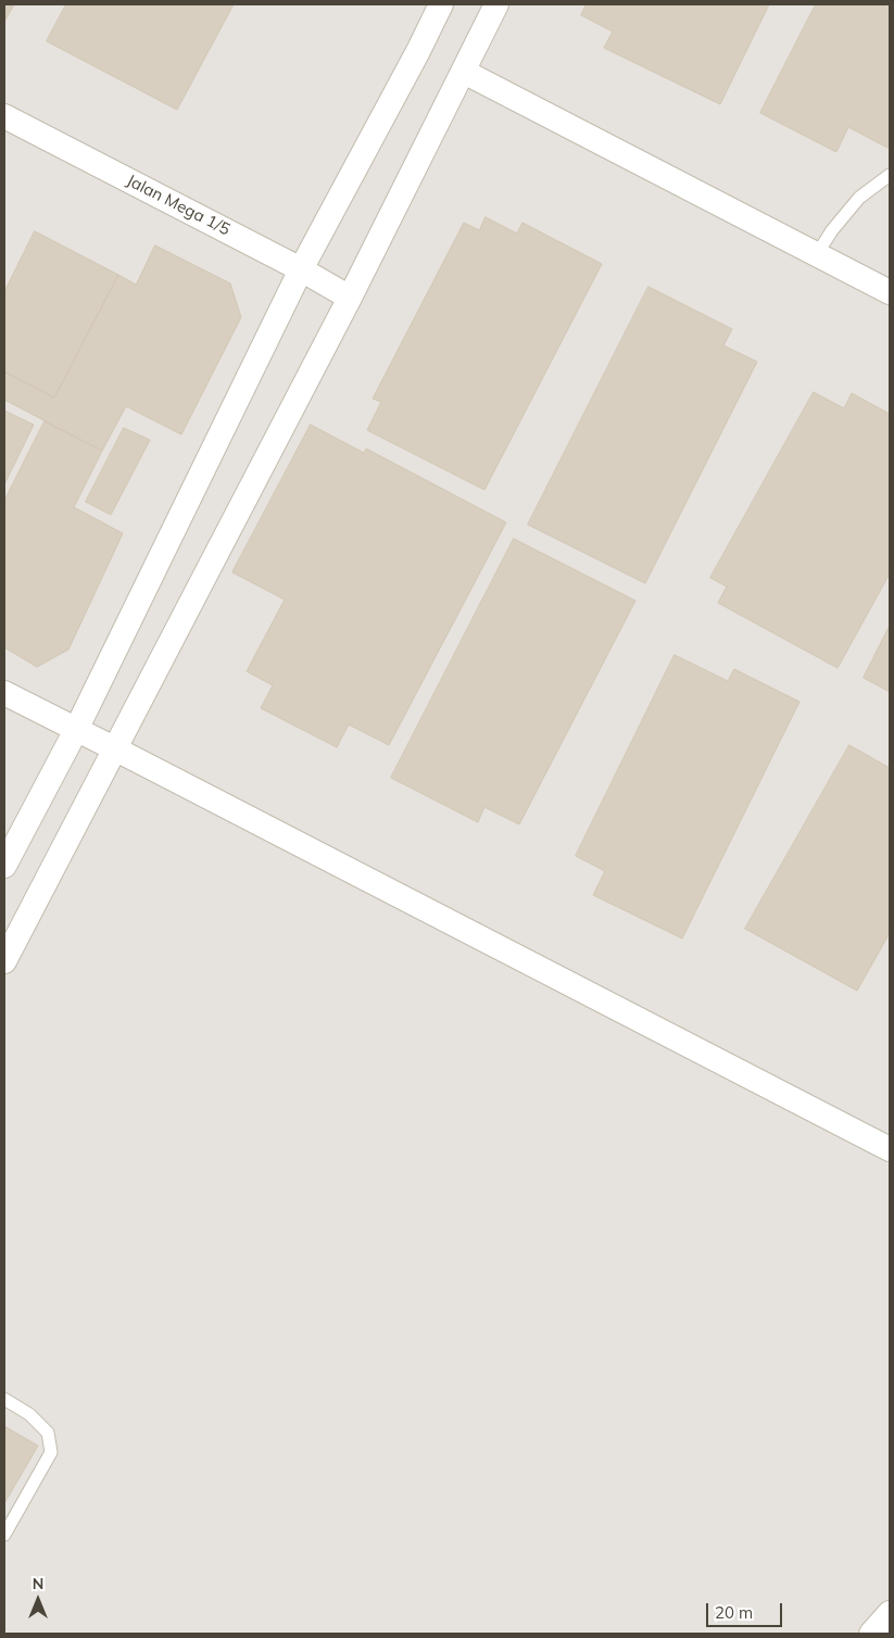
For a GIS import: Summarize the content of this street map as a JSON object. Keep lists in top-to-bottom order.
{
  "streets": {
    "street": ["Jalan Mega 1/5"]
  },
  "scale_bar": "20 m",
  "north": "top"
}
